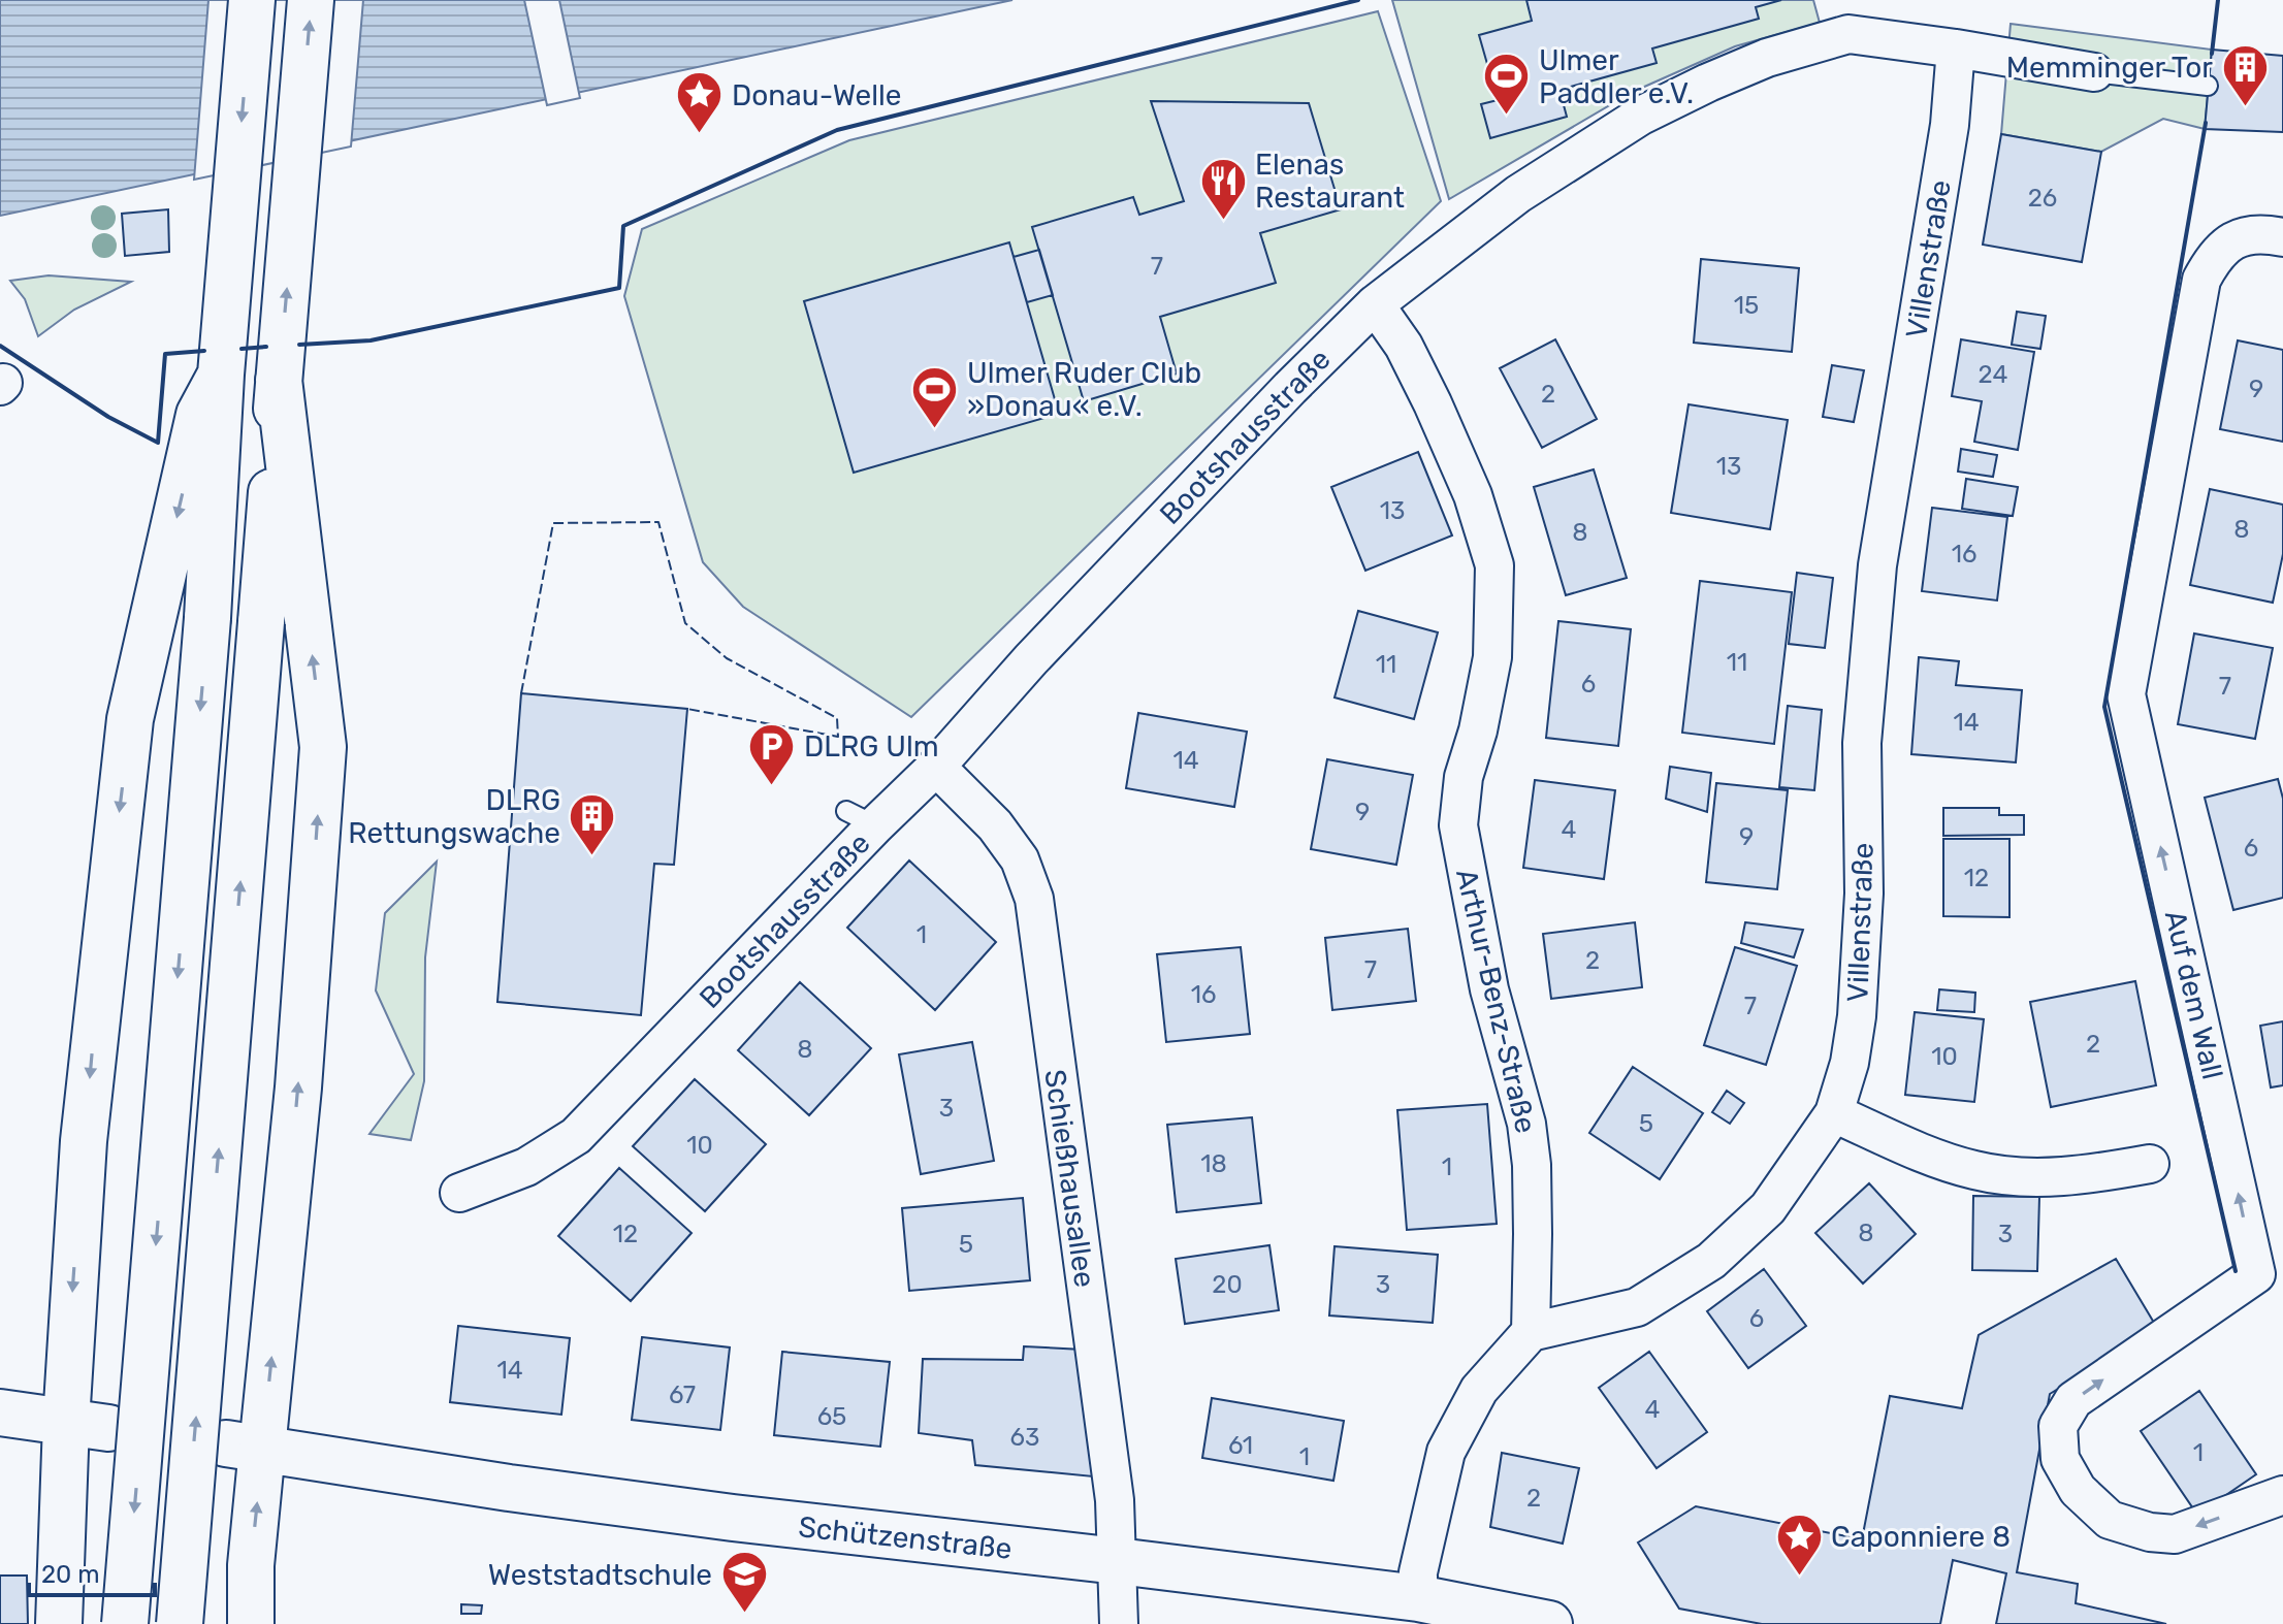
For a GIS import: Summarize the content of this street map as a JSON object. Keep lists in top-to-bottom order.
{
  "streets": {
    "main road": ["Schützenstraße"],
    "street": [
      "Villenstraße",
      "Bootshausstraße",
      "Auf dem Wall",
      "Arthur-Benz-Straße",
      "Schießhausallee"
    ]
  },
  "crossings": [
    ["Villenstraße", "Bootshausstraße"],
    ["Villenstraße", "Arthur-Benz-Straße"],
    ["Bootshausstraße", "Arthur-Benz-Straße"],
    ["Bootshausstraße", "Schießhausallee"],
    ["Schießhausallee", "Schützenstraße"]
  ],
  "places": {
    "building": ["Memminger Tor", "DLRG Rettungswache"],
    "sports": ["Ulmer Paddler e.V.", "Ulmer Ruder Club »Donau« e.V."],
    "place": ["Donau-Welle", "Caponniere 8"],
    "restaurant": ["Elenas Restaurant"],
    "parking": ["DLRG Ulm"],
    "school or university": ["Weststadtschule"]
  },
  "house_numbers": [
    "26",
    "7",
    "15",
    "24",
    "9",
    "2",
    "13",
    "13",
    "8",
    "8",
    "16",
    "11",
    "11",
    "6",
    "7",
    "14",
    "14",
    "9",
    "4",
    "9",
    "6",
    "12",
    "1",
    "2",
    "7",
    "16",
    "7",
    "2",
    "8",
    "10",
    "3",
    "5",
    "10",
    "18",
    "1",
    "8",
    "12",
    "3",
    "5",
    "20",
    "3",
    "6",
    "14",
    "67",
    "4",
    "65",
    "63",
    "61",
    "1",
    "1",
    "2"
  ],
  "scale_bar": "20 m"
}
